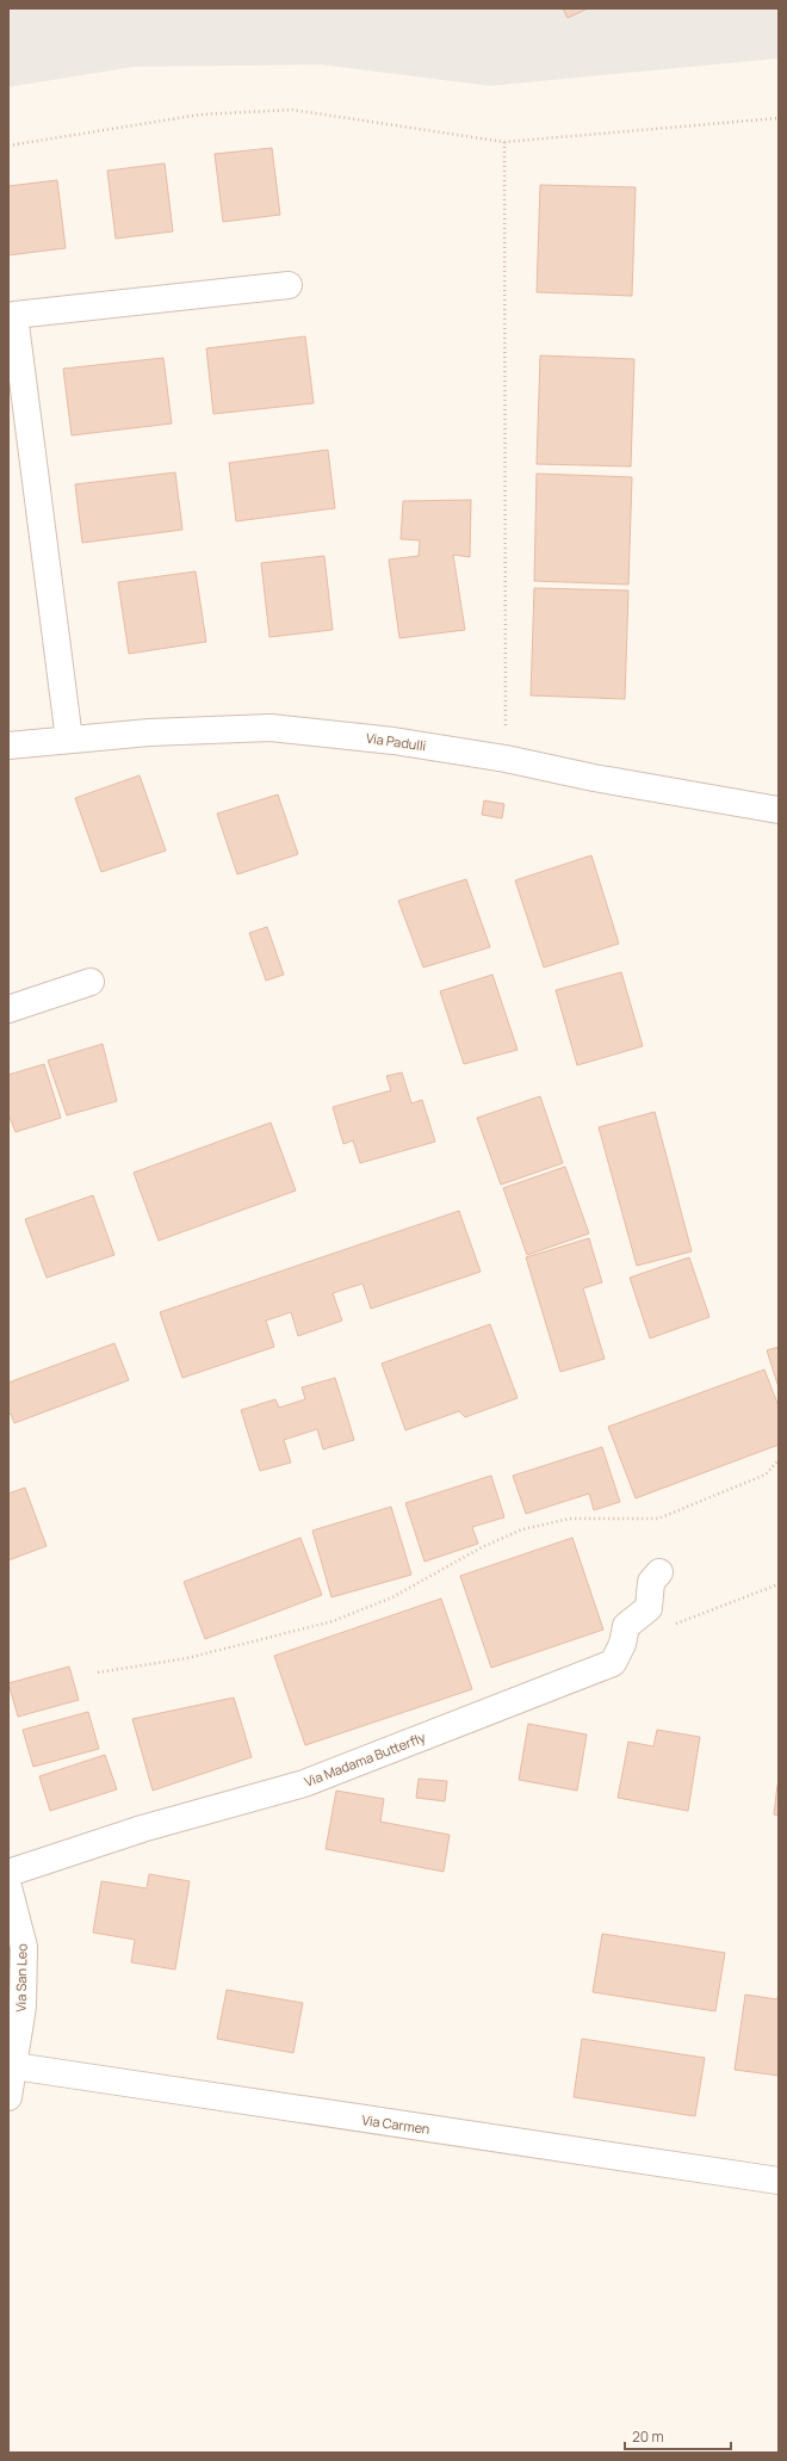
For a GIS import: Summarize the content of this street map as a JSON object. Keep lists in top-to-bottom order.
{
  "streets": {
    "street": [
      "Via Padulli",
      "Via Madama Butterfly",
      "Via San Leo",
      "Via Carmen"
    ]
  },
  "crossings": [
    ["Via San Leo", "Via Carmen"]
  ],
  "scale_bar": "20 m"
}
